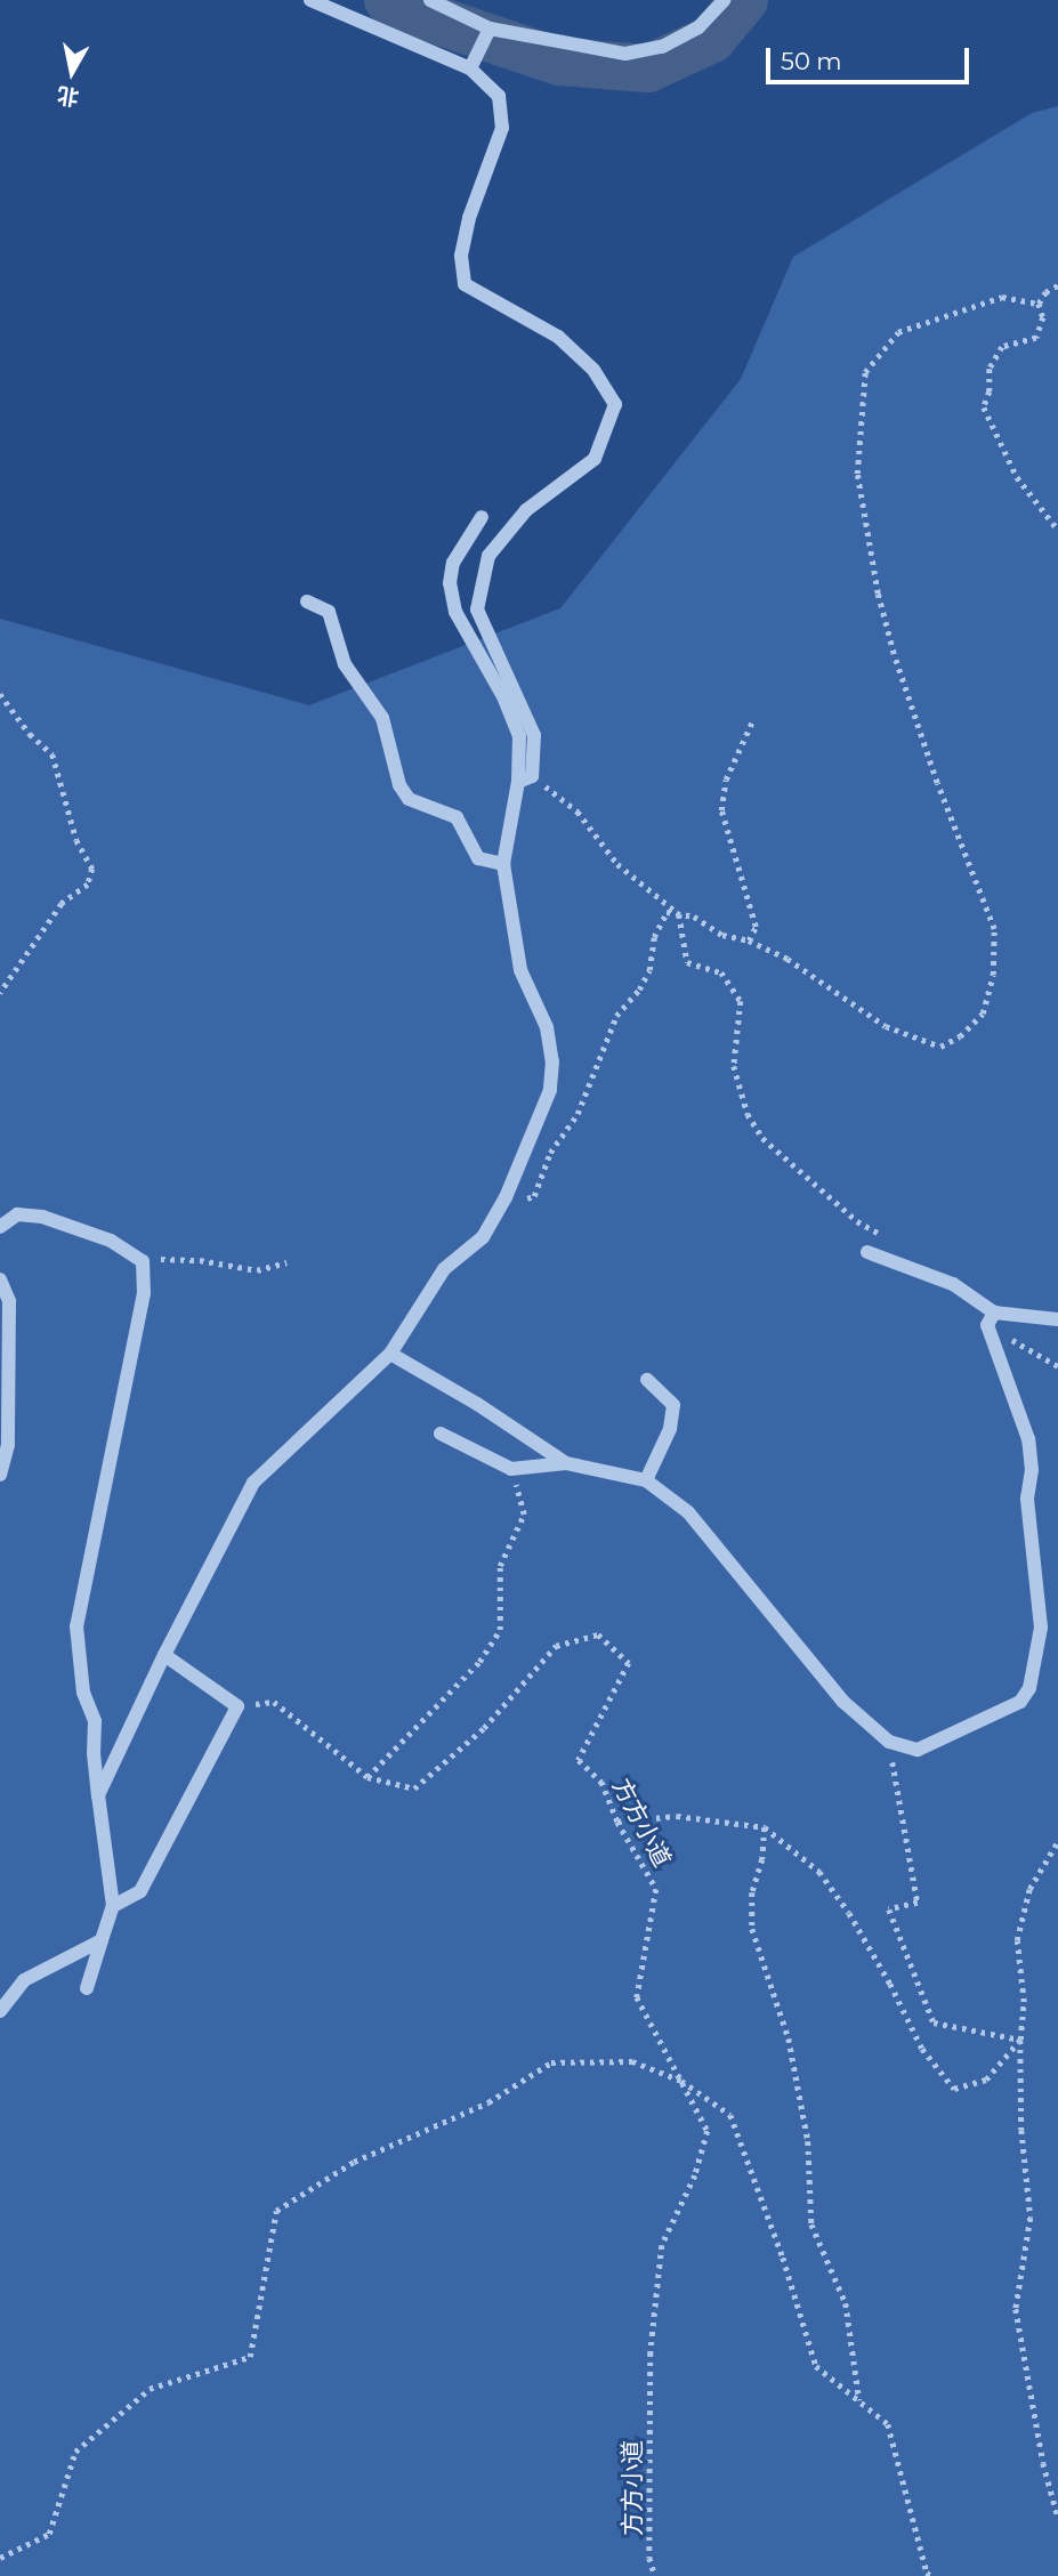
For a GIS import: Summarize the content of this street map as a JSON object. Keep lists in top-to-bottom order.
{
  "streets": {
    "path": ["方方小道"]
  },
  "scale_bar": "50 m",
  "north": "bottom"
}
